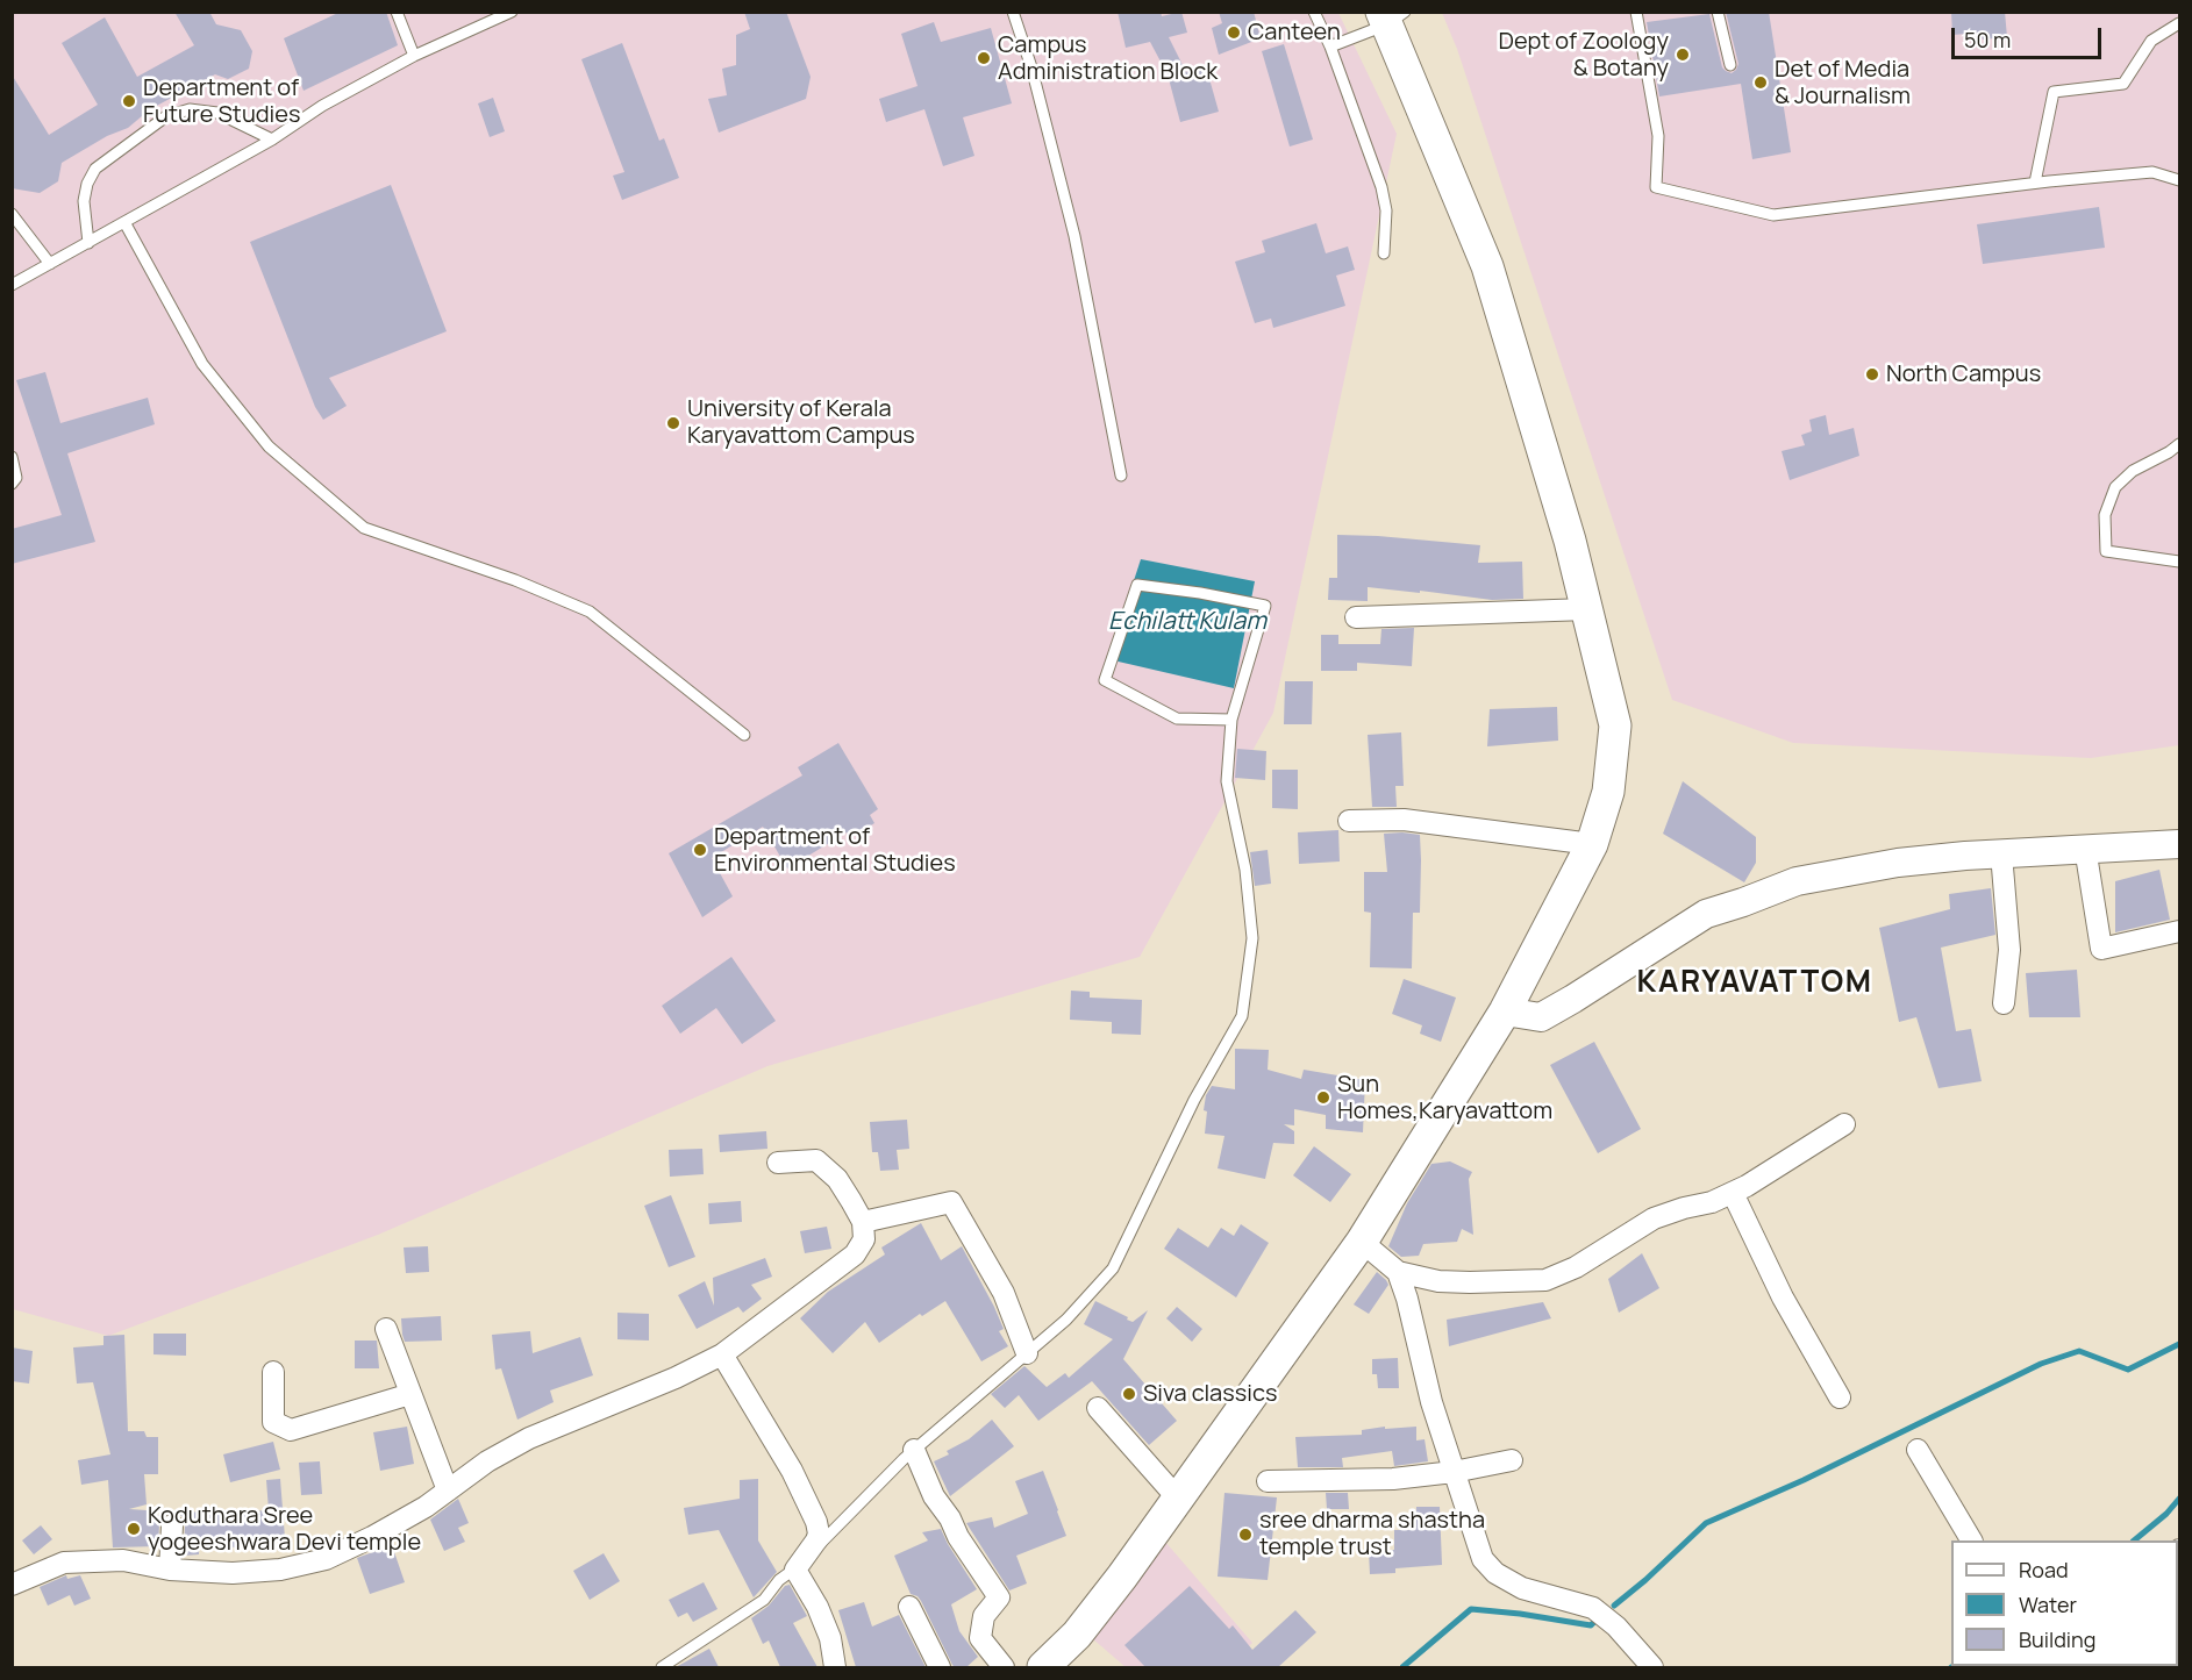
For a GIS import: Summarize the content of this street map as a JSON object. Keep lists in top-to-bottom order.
{
  "districts": ["KARYAVATTOM"],
  "water": ["Echilatt Kulam"],
  "places": [
    "Canteen",
    "Dept of Zoology & Botany",
    "Campus Administration Block",
    "Det of Media & Journalism",
    "Department of Future Studies",
    "North Campus",
    "University of Kerala Karyavattom Campus",
    "Department of Environmental Studies",
    "Sun Homes,Karyavattom",
    "Siva classics",
    "Koduthara Sree yogeeshwara Devi temple",
    "sree dharma shastha temple trust"
  ],
  "legend": ["Road", "Water", "Building"],
  "scale_bar": "50 m"
}
